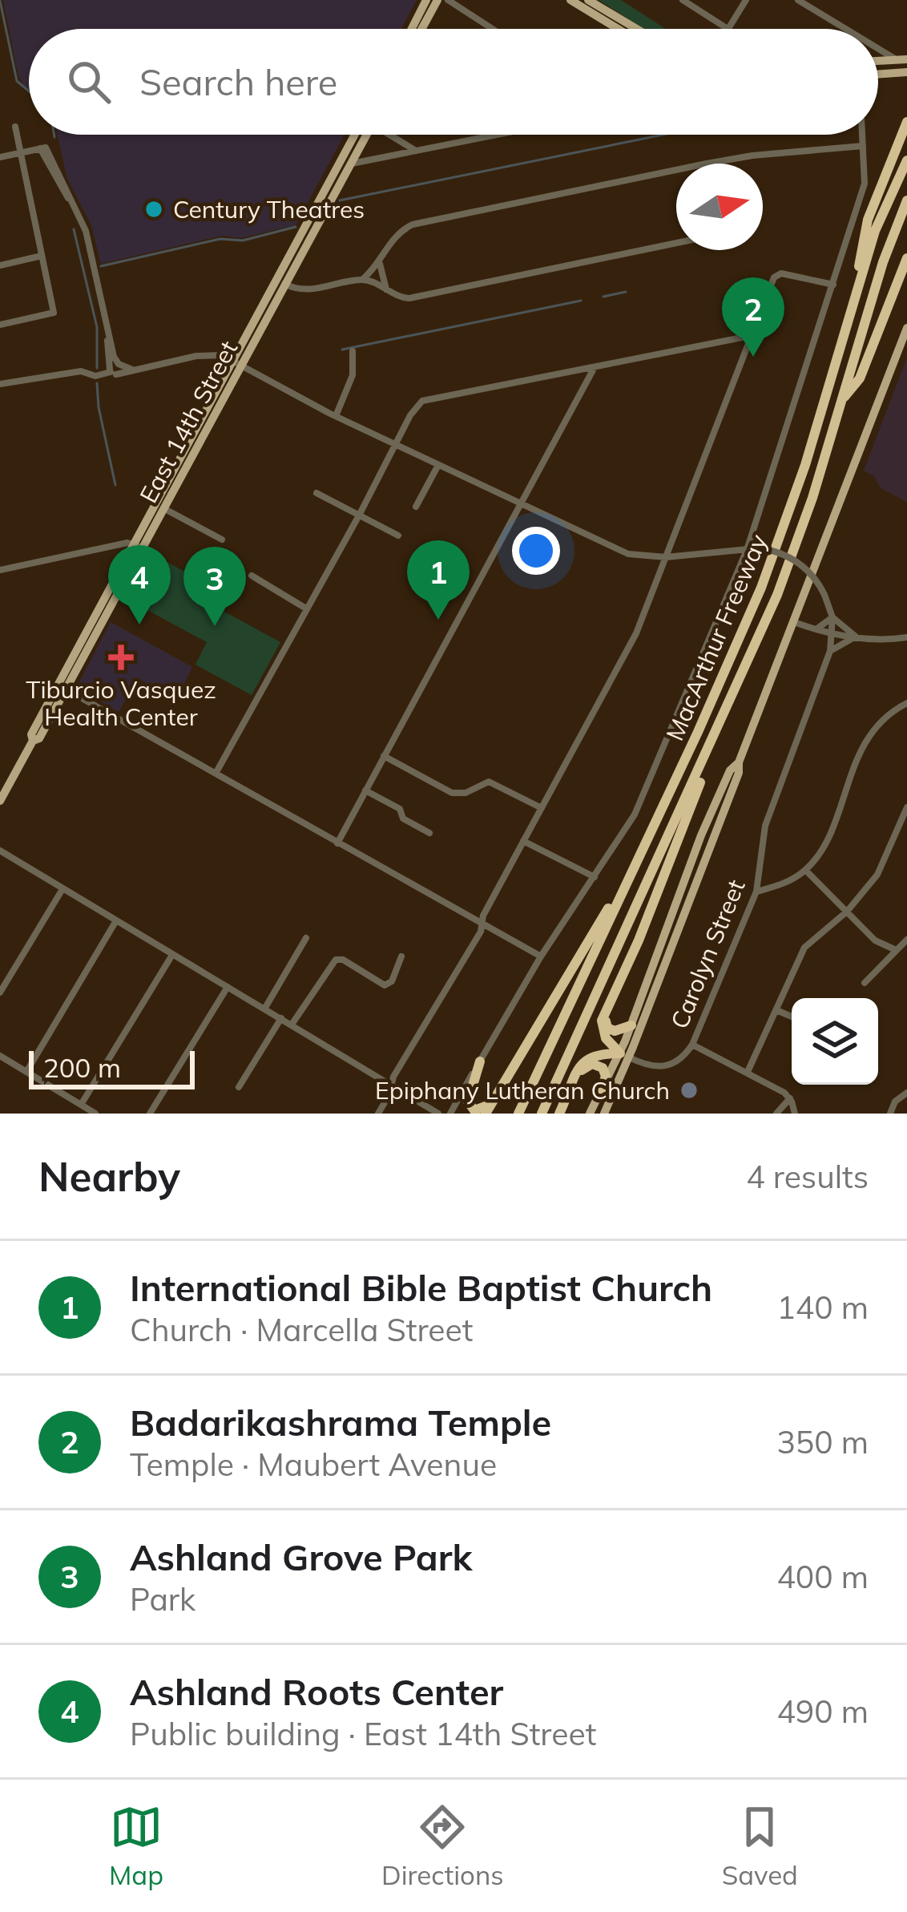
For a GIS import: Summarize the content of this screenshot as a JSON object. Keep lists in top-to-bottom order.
{
  "streets": {
    "highway": ["MacArthur Freeway"],
    "main road": ["East 14th Street"],
    "street": ["Carolyn Street"]
  },
  "places": {
    "other": ["Century Theatres", "Epiphany Lutheran Church"],
    "health": ["Tiburcio Vasquez Health Center"]
  },
  "scale_bar": "200 m",
  "north": "right",
  "page": {
    "search": "Search here",
    "pins": [
      "2",
      "1",
      "4",
      "3"
    ],
    "scale": "200 m",
    "heading": ["Nearby", "4 results"],
    "list": [
      {
        "mark": "1",
        "name": "International Bible Baptist Church",
        "note": "Church · Marcella Street",
        "value": "140 m"
      },
      {
        "mark": "2",
        "name": "Badarikashrama Temple",
        "note": "Temple · Maubert Avenue",
        "value": "350 m"
      },
      {
        "mark": "3",
        "name": "Ashland Grove Park",
        "note": "Park",
        "value": "400 m"
      },
      {
        "mark": "4",
        "name": "Ashland Roots Center",
        "note": "Public building · East 14th Street",
        "value": "490 m"
      }
    ],
    "nav": ["Map", "Directions", "Saved"]
  }
}
